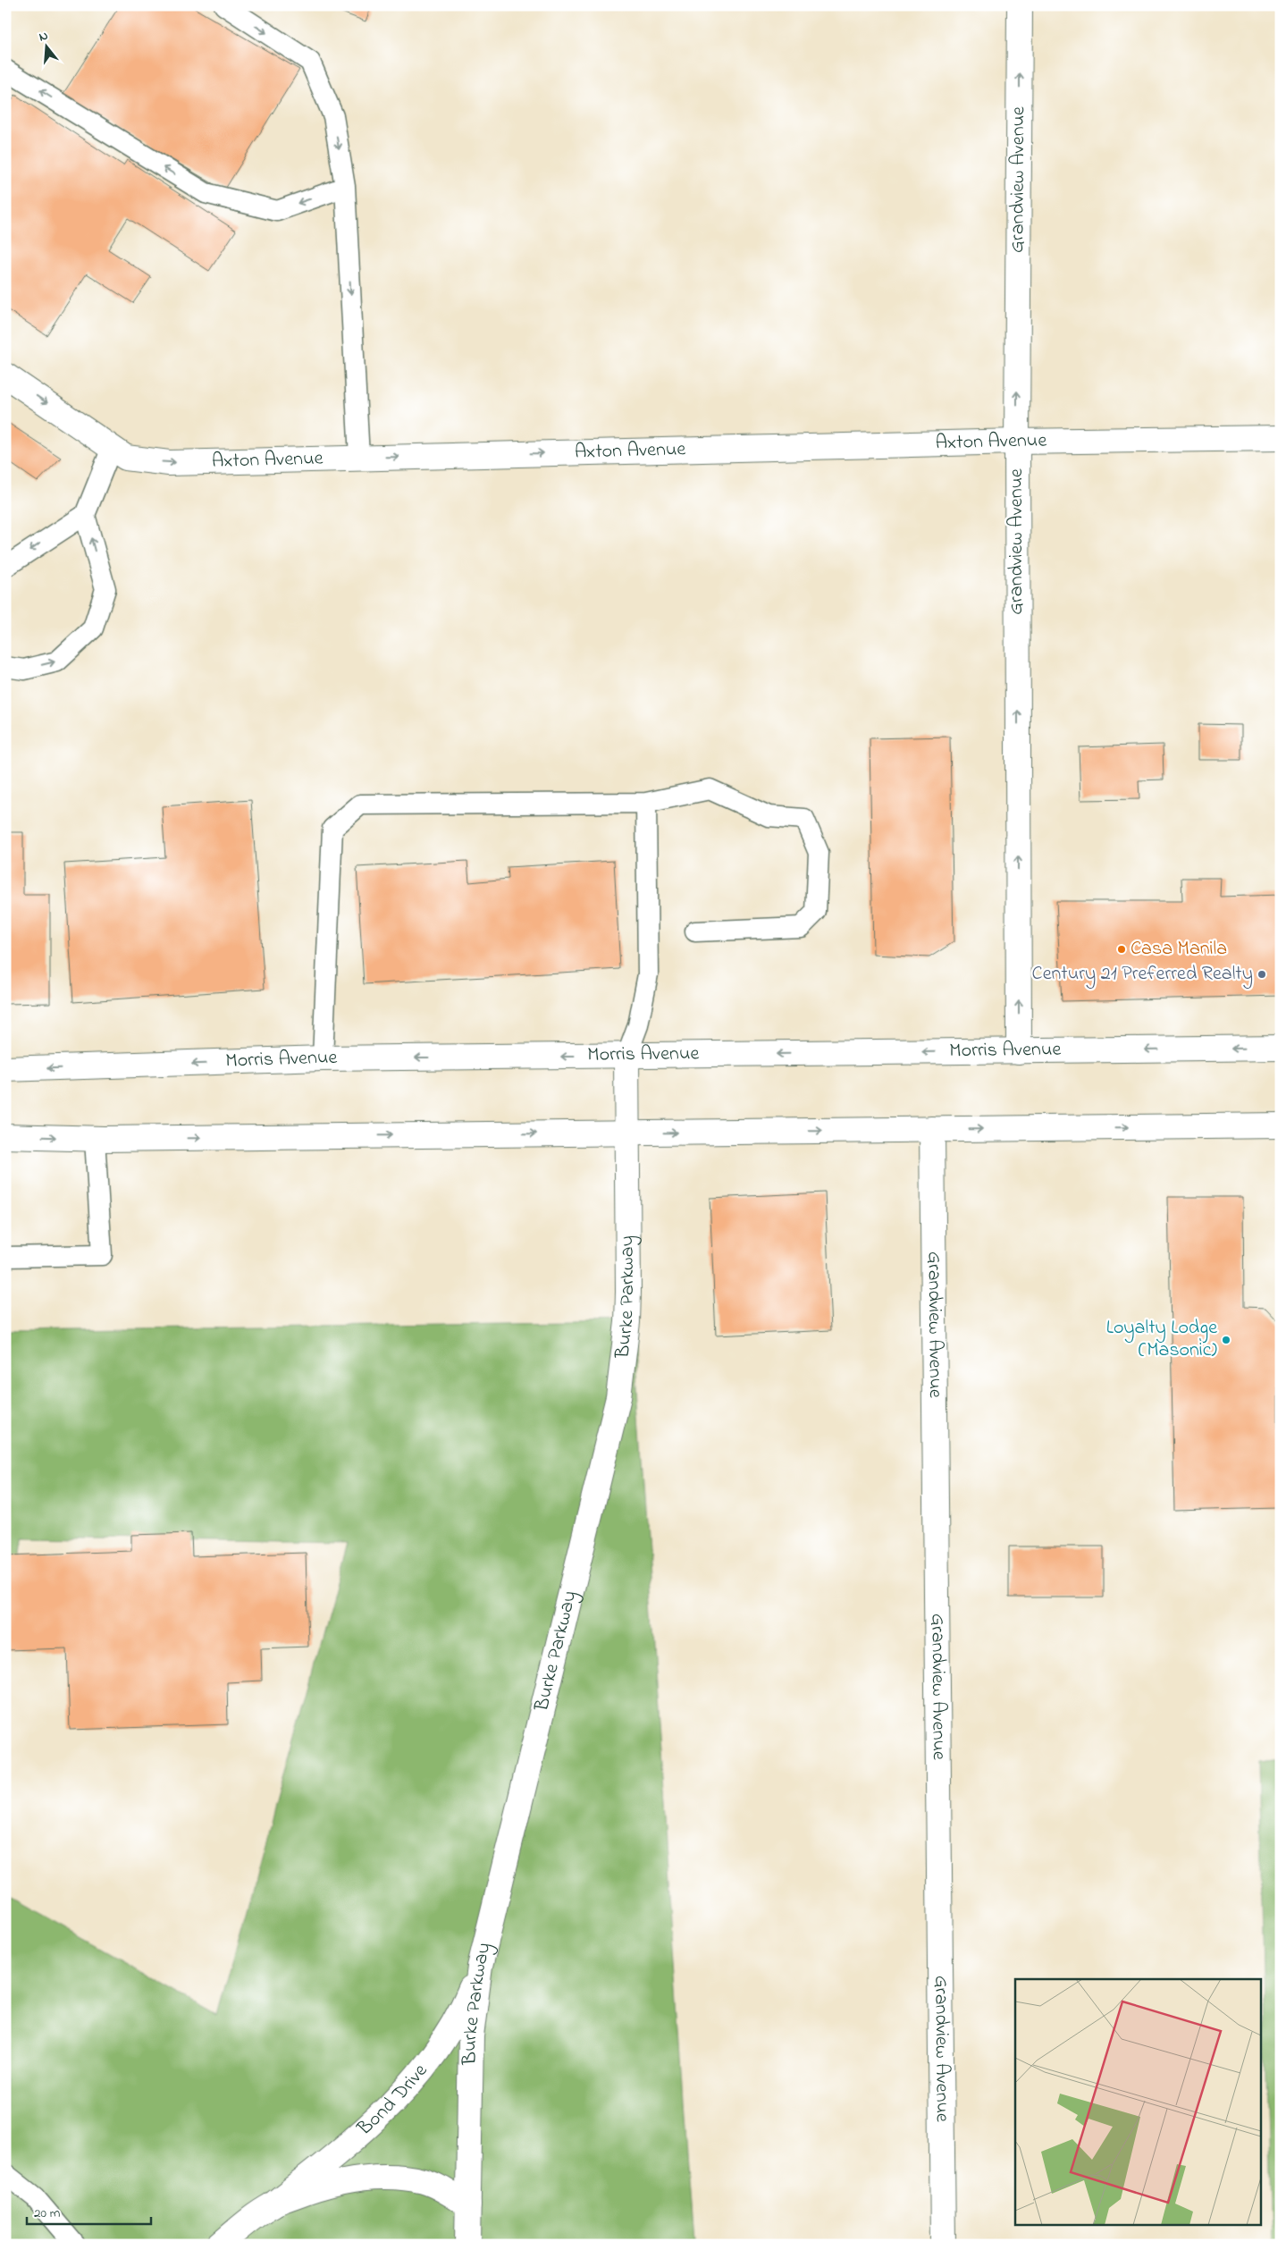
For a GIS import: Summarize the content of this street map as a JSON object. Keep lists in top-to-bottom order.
{
  "streets": {
    "street": [
      "Grandview Avenue",
      "Axton Avenue",
      "Morris Avenue",
      "Burke Parkway",
      "Bond Drive"
    ]
  },
  "crossings": [
    ["Grandview Avenue", "Axton Avenue"],
    ["Grandview Avenue", "Morris Avenue"],
    ["Morris Avenue", "Burke Parkway"],
    ["Burke Parkway", "Bond Drive"]
  ],
  "one_way": ["Grandview Avenue", "Axton Avenue"],
  "places": ["Casa Manila", "Century 21 Preferred Realty", "Loyalty Lodge (Masonic)"],
  "scale_bar": "20 m",
  "north": "top"
}
